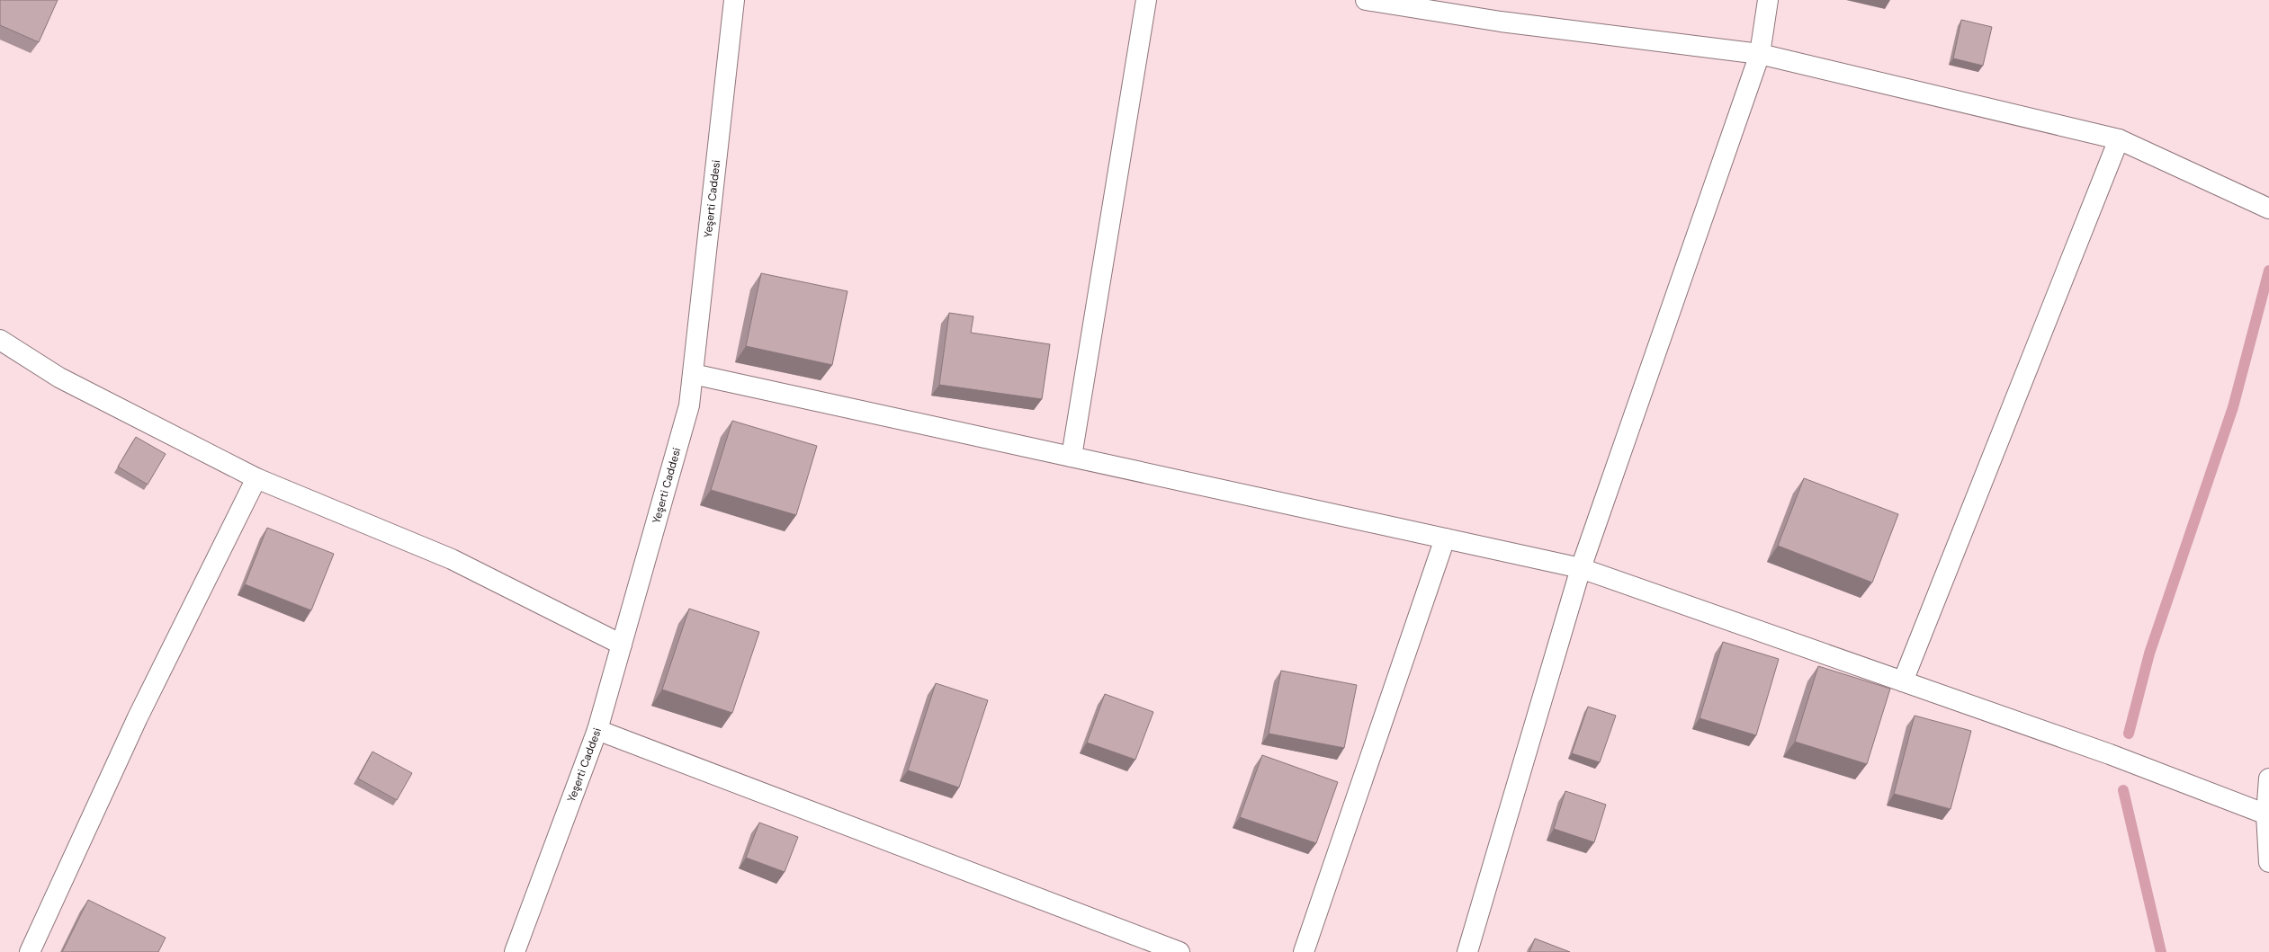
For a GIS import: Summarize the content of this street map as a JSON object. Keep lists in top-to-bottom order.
{
  "streets": {
    "street": ["Yeşerti Caddesi"]
  }
}
